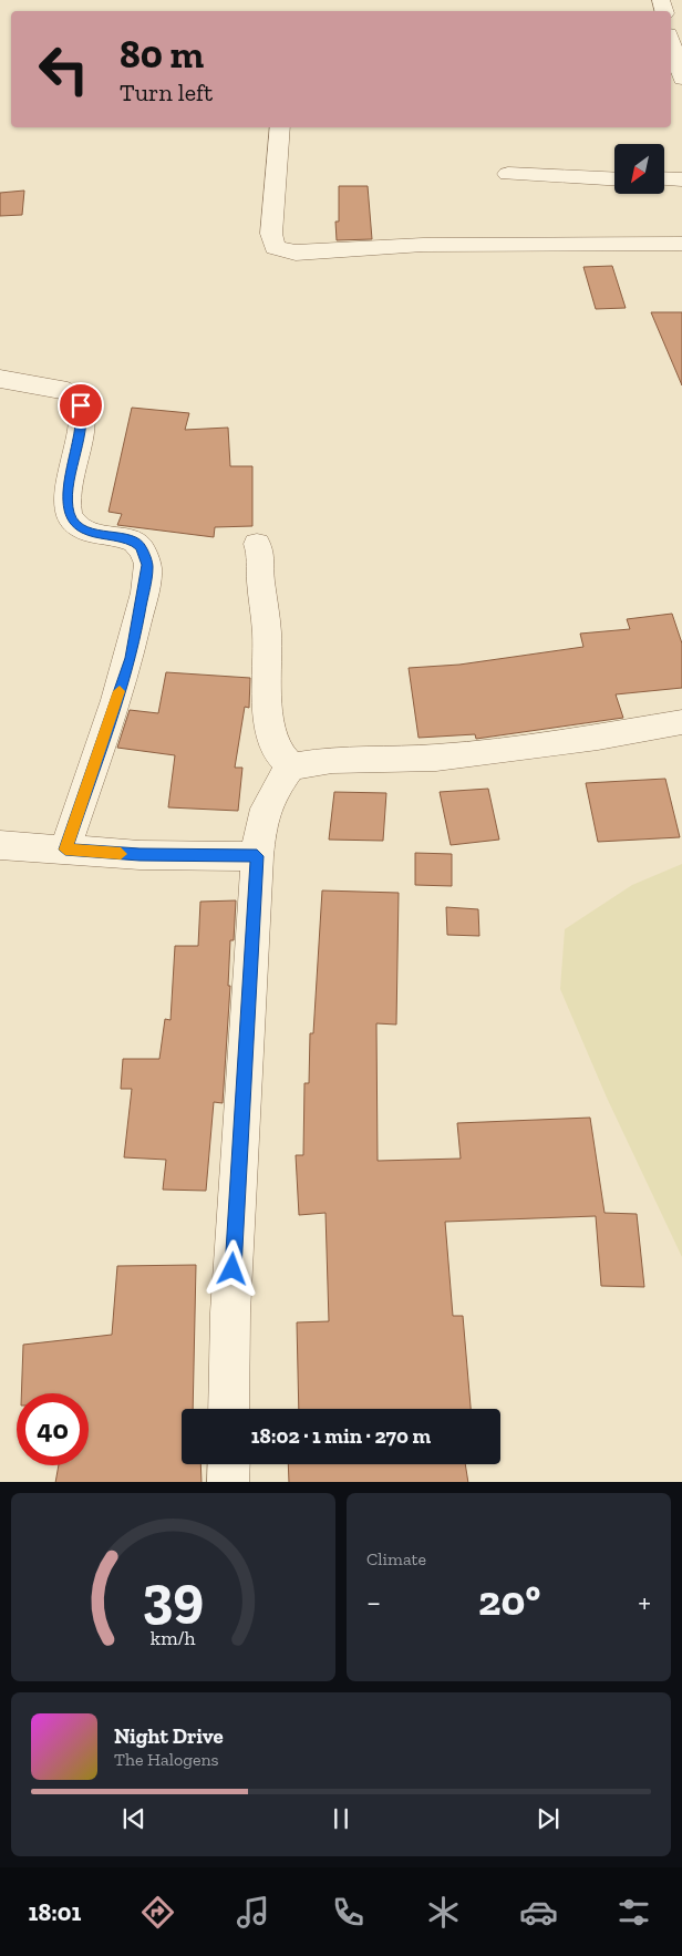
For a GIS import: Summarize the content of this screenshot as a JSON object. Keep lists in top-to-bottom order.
{
  "north": "bottom left",
  "page": {
    "turn": ["80 m", "Turn left"],
    "limit": "40",
    "trip": "18:02 · 1 min · 270 m",
    "tile": "Climate",
    "heat": ["−", "20°", "+"],
    "song": ["Night Drive", "The Halogens"],
    "tabs": "18:01",
    "gauge": ["39", "km/h"]
  }
}
